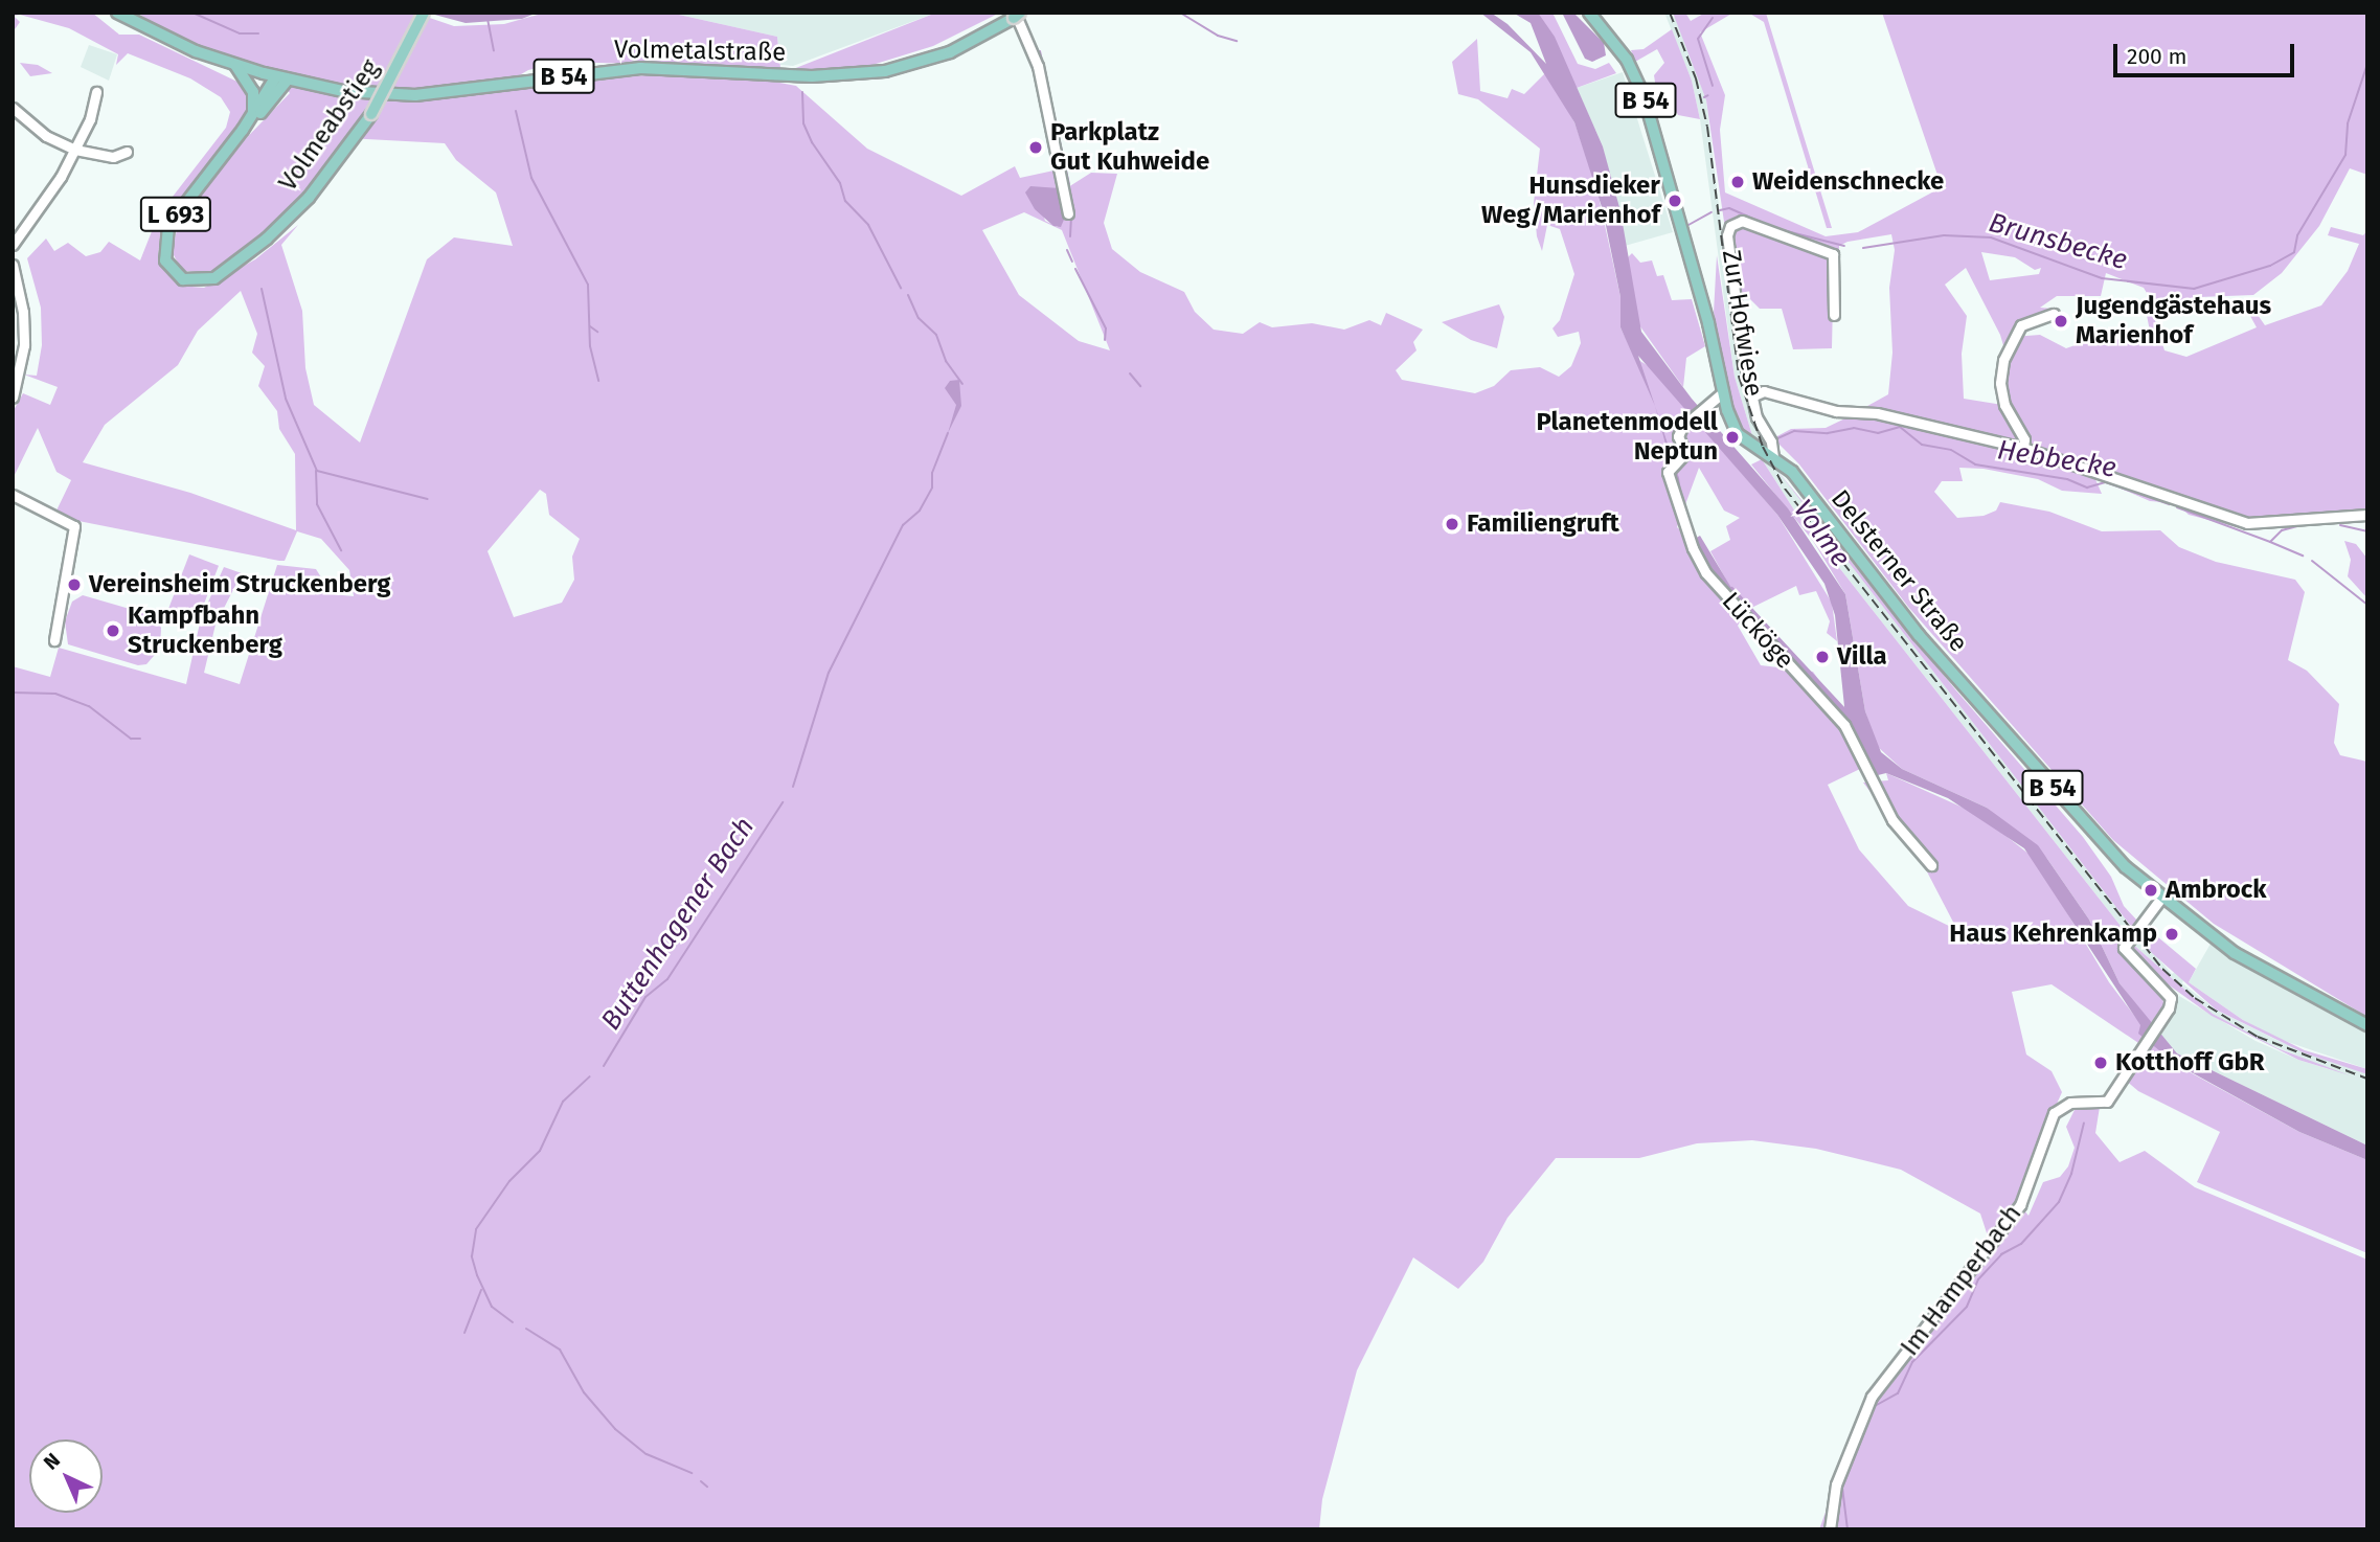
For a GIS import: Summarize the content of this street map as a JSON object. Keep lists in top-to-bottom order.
{
  "streets": {
    "main road": [
      "Volmetalstraße",
      "B 54",
      "Volmeabstieg",
      "L 693",
      "Delsterner Straße"
    ],
    "street": ["Zur Hofwiese", "Lücköge", "Im Hamperbach"]
  },
  "crossings": [
    ["Volmetalstraße", "Volmeabstieg"],
    ["Zur Hofwiese", "Delsterner Straße"],
    ["Delsterner Straße", "Lücköge"],
    ["Delsterner Straße", "Im Hamperbach"]
  ],
  "water": [
    "Brunsbecke",
    "Hebbecke",
    "Volme",
    "Buttenhagener Bach"
  ],
  "places": [
    "Parkplatz Gut Kuhweide",
    "Weidenschnecke",
    "Hunsdieker Weg/Marienhof",
    "Jugendgästehaus Marienhof",
    "Planetenmodell Neptun",
    "Familiengruft",
    "Vereinsheim Struckenberg",
    "Kampfbahn Struckenberg",
    "Villa",
    "Ambrock",
    "Haus Kehrenkamp",
    "Kotthoff GbR"
  ],
  "scale_bar": "200 m",
  "north": "top left"
}
